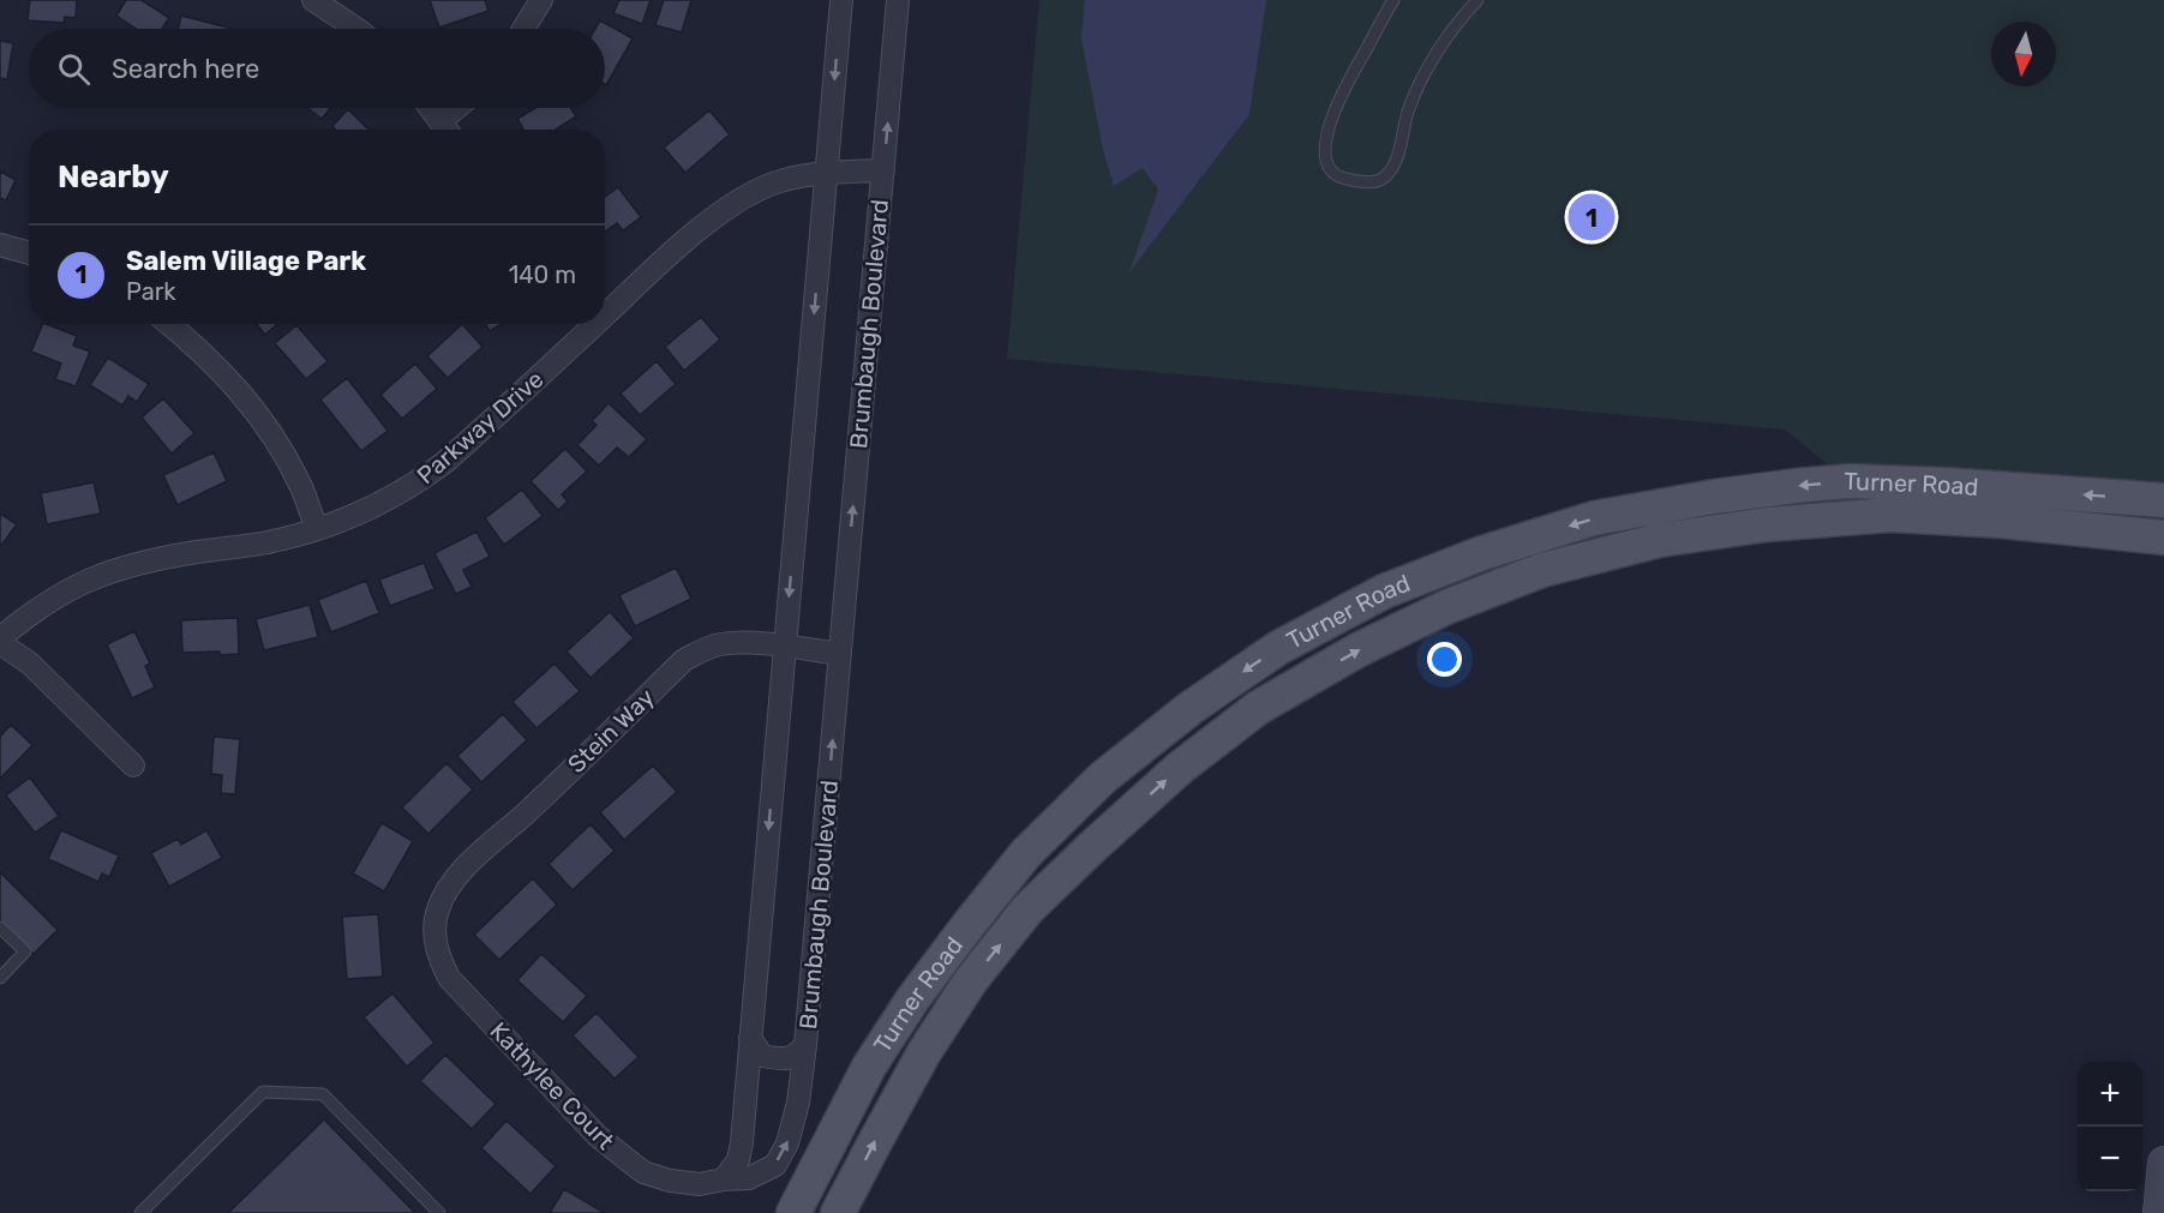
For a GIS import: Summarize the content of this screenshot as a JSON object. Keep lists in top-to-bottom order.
{
  "streets": {
    "main road": ["Turner Road"],
    "street": [
      "Brumbaugh Boulevard",
      "Parkway Drive",
      "Stein Way",
      "Kathylee Court"
    ]
  },
  "crossings": [
    ["Brumbaugh Boulevard", "Parkway Drive"],
    ["Brumbaugh Boulevard", "Stein Way"],
    ["Brumbaugh Boulevard", "Kathylee Court"],
    ["Stein Way", "Kathylee Court"]
  ],
  "north": "bottom",
  "page": {
    "search": "Search here",
    "heading": "Nearby",
    "pins": "1",
    "list": [
      {
        "mark": "1",
        "name": "Salem Village Park",
        "note": "Park",
        "value": "140 m"
      }
    ],
    "map_buttons": ["+", "−"]
  }
}
